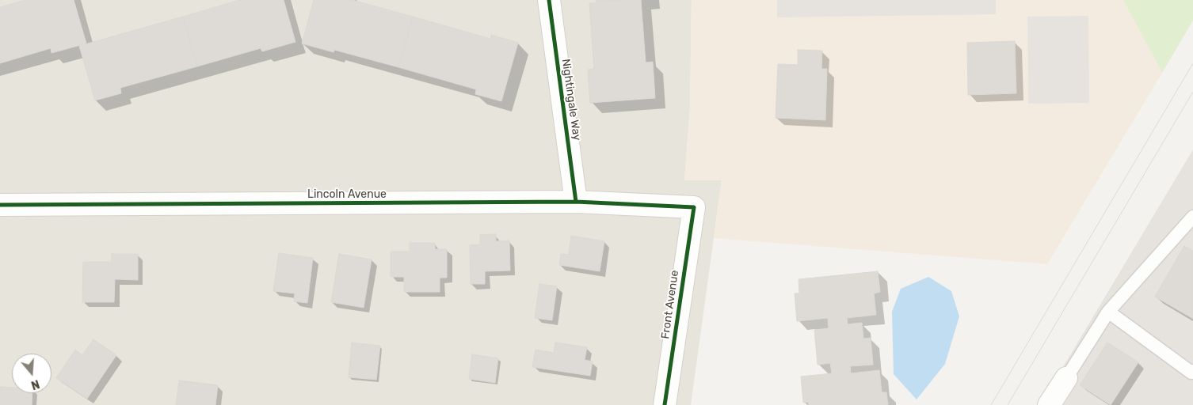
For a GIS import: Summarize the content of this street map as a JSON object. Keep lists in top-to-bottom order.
{
  "streets": {
    "street": ["Nightingale Way", "Lincoln Avenue", "Front Avenue"]
  },
  "crossings": [
    ["Nightingale Way", "Lincoln Avenue"],
    ["Lincoln Avenue", "Front Avenue"]
  ],
  "north": "bottom"
}
